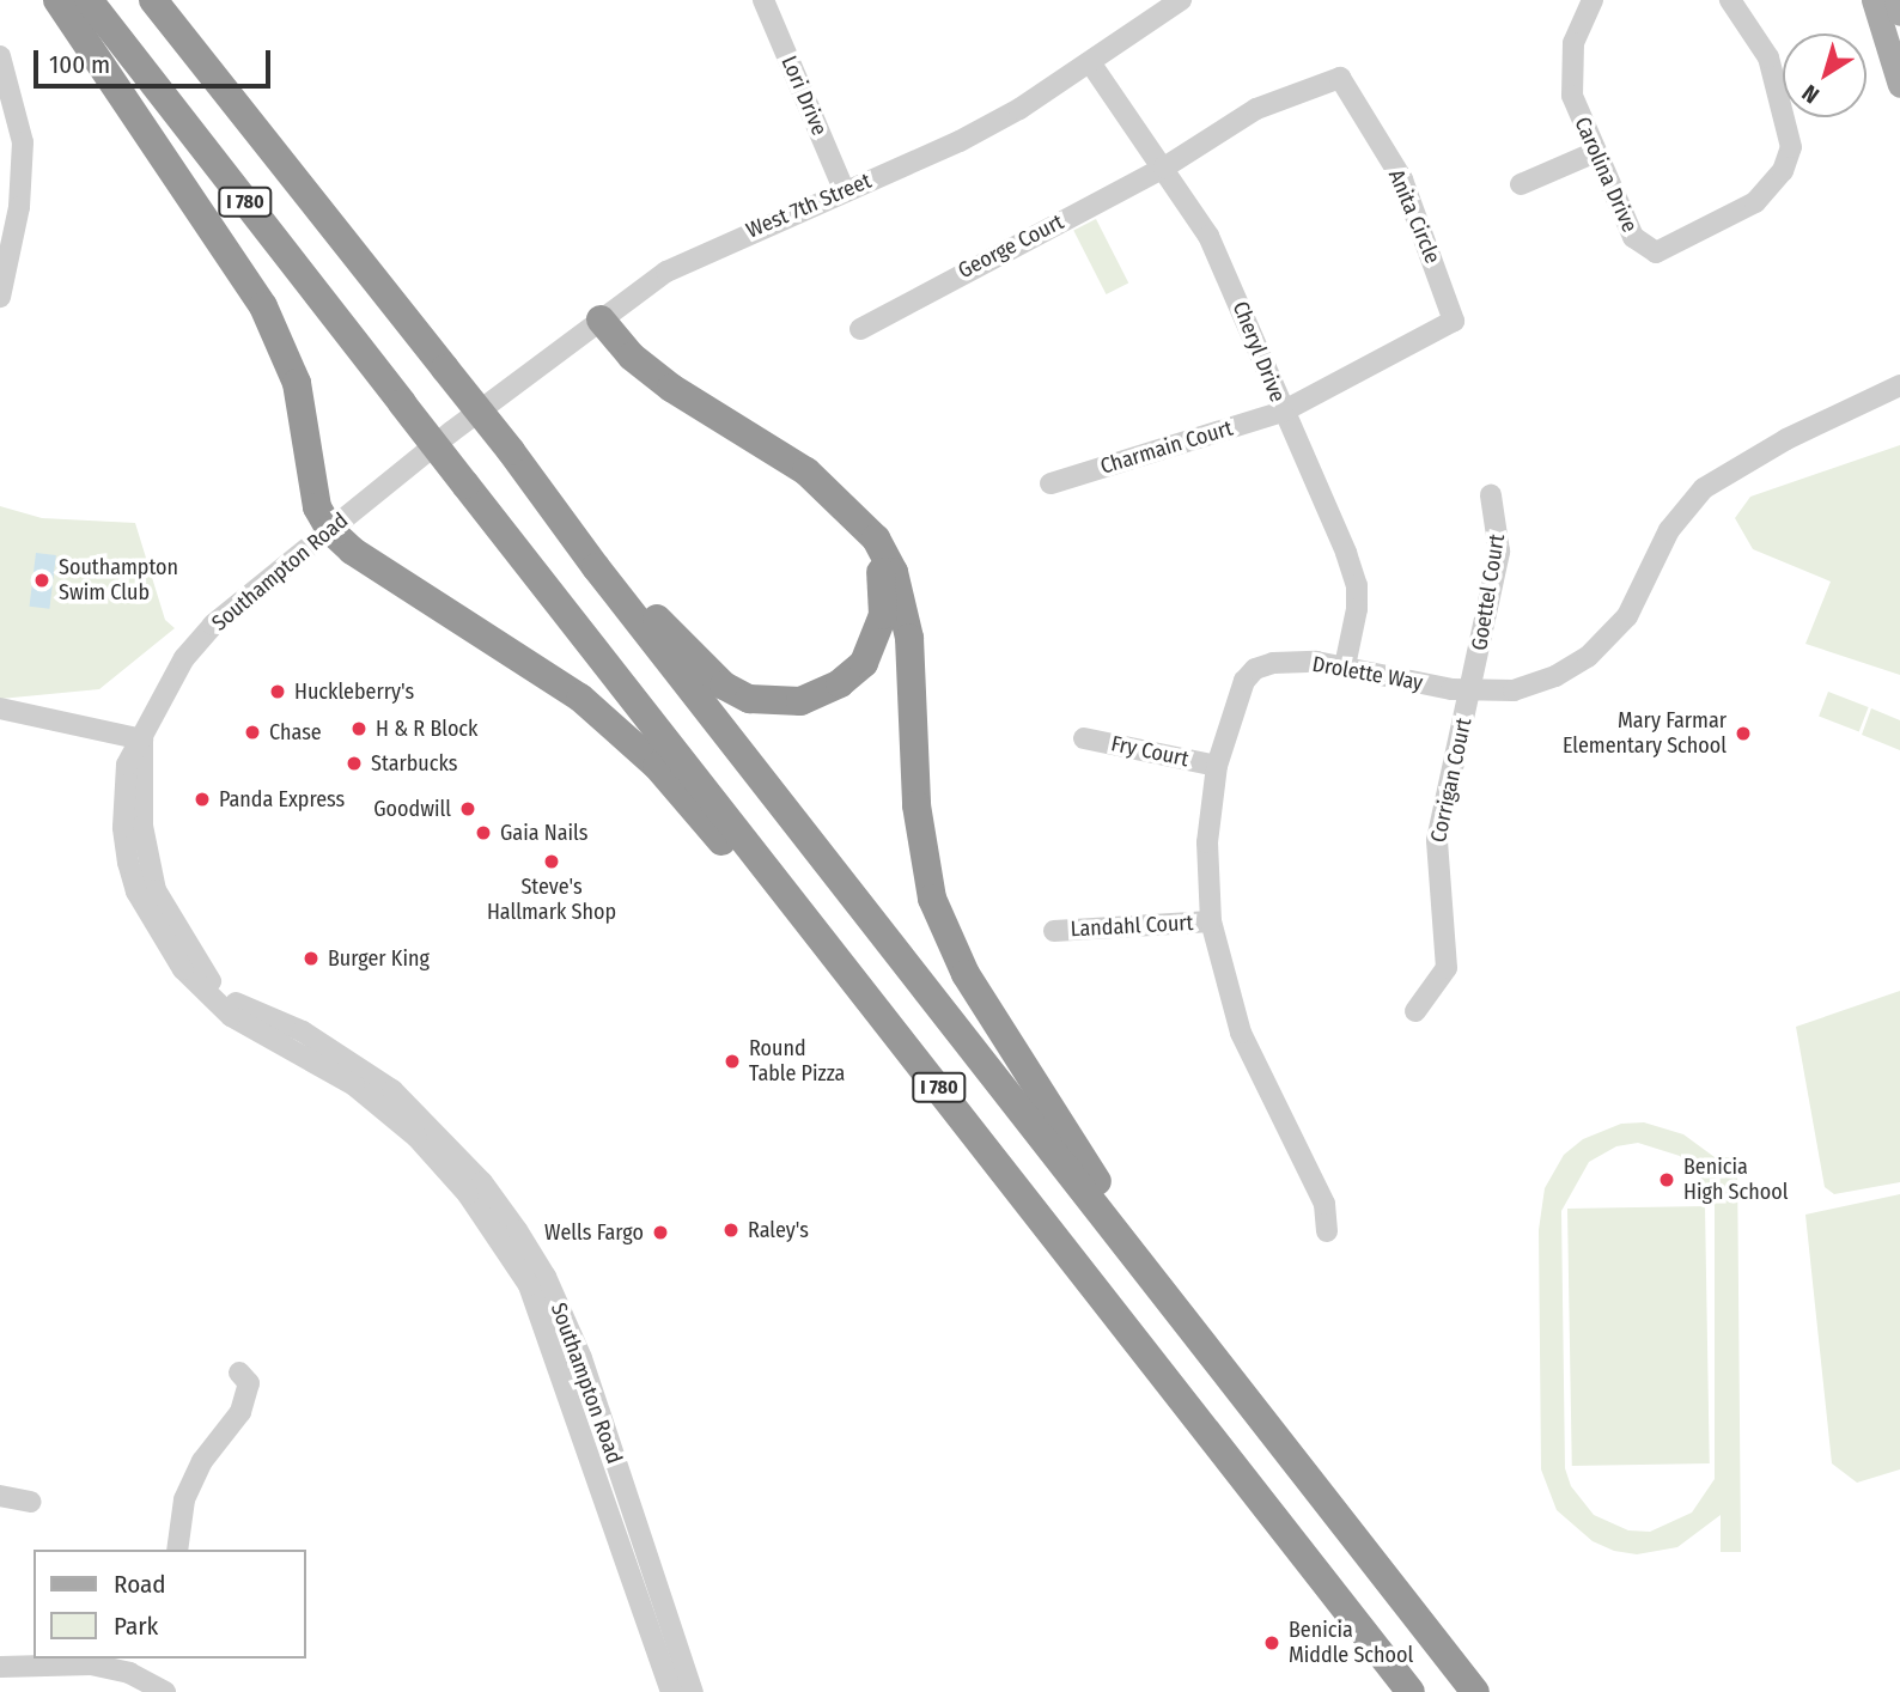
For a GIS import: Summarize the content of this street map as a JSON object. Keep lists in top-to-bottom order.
{
  "streets": {
    "highway": ["I 780"],
    "street": [
      "Lori Drive",
      "Carolina Drive",
      "West 7th Street",
      "Anita Circle",
      "George Court",
      "Cheryl Drive",
      "Charmain Court",
      "Southampton Road",
      "Goettel Court",
      "Drolette Way",
      "Fry Court",
      "Corrigan Court",
      "Landahl Court"
    ]
  },
  "crossings": [
    ["Lori Drive", "West 7th Street"],
    ["West 7th Street", "Cheryl Drive"],
    ["West 7th Street", "Southampton Road"],
    ["Anita Circle", "George Court"],
    ["Anita Circle", "Cheryl Drive"],
    ["Anita Circle", "Charmain Court"],
    ["George Court", "Cheryl Drive"],
    ["Cheryl Drive", "Charmain Court"],
    ["Cheryl Drive", "Drolette Way"],
    ["Goettel Court", "Drolette Way"],
    ["Goettel Court", "Corrigan Court"],
    ["Drolette Way", "Fry Court"],
    ["Drolette Way", "Corrigan Court"],
    ["Drolette Way", "Landahl Court"]
  ],
  "places": [
    "Southampton Swim Club",
    "Huckleberry's",
    "H & R Block",
    "Chase",
    "Mary Farmar Elementary School",
    "Starbucks",
    "Panda Express",
    "Goodwill",
    "Gaia Nails",
    "Steve's Hallmark Shop",
    "Burger King",
    "Round Table Pizza",
    "Benicia High School",
    "Raley's",
    "Wells Fargo",
    "Benicia Middle School"
  ],
  "legend": ["Road", "Park"],
  "scale_bar": "100 m",
  "north": "bottom left"
}
